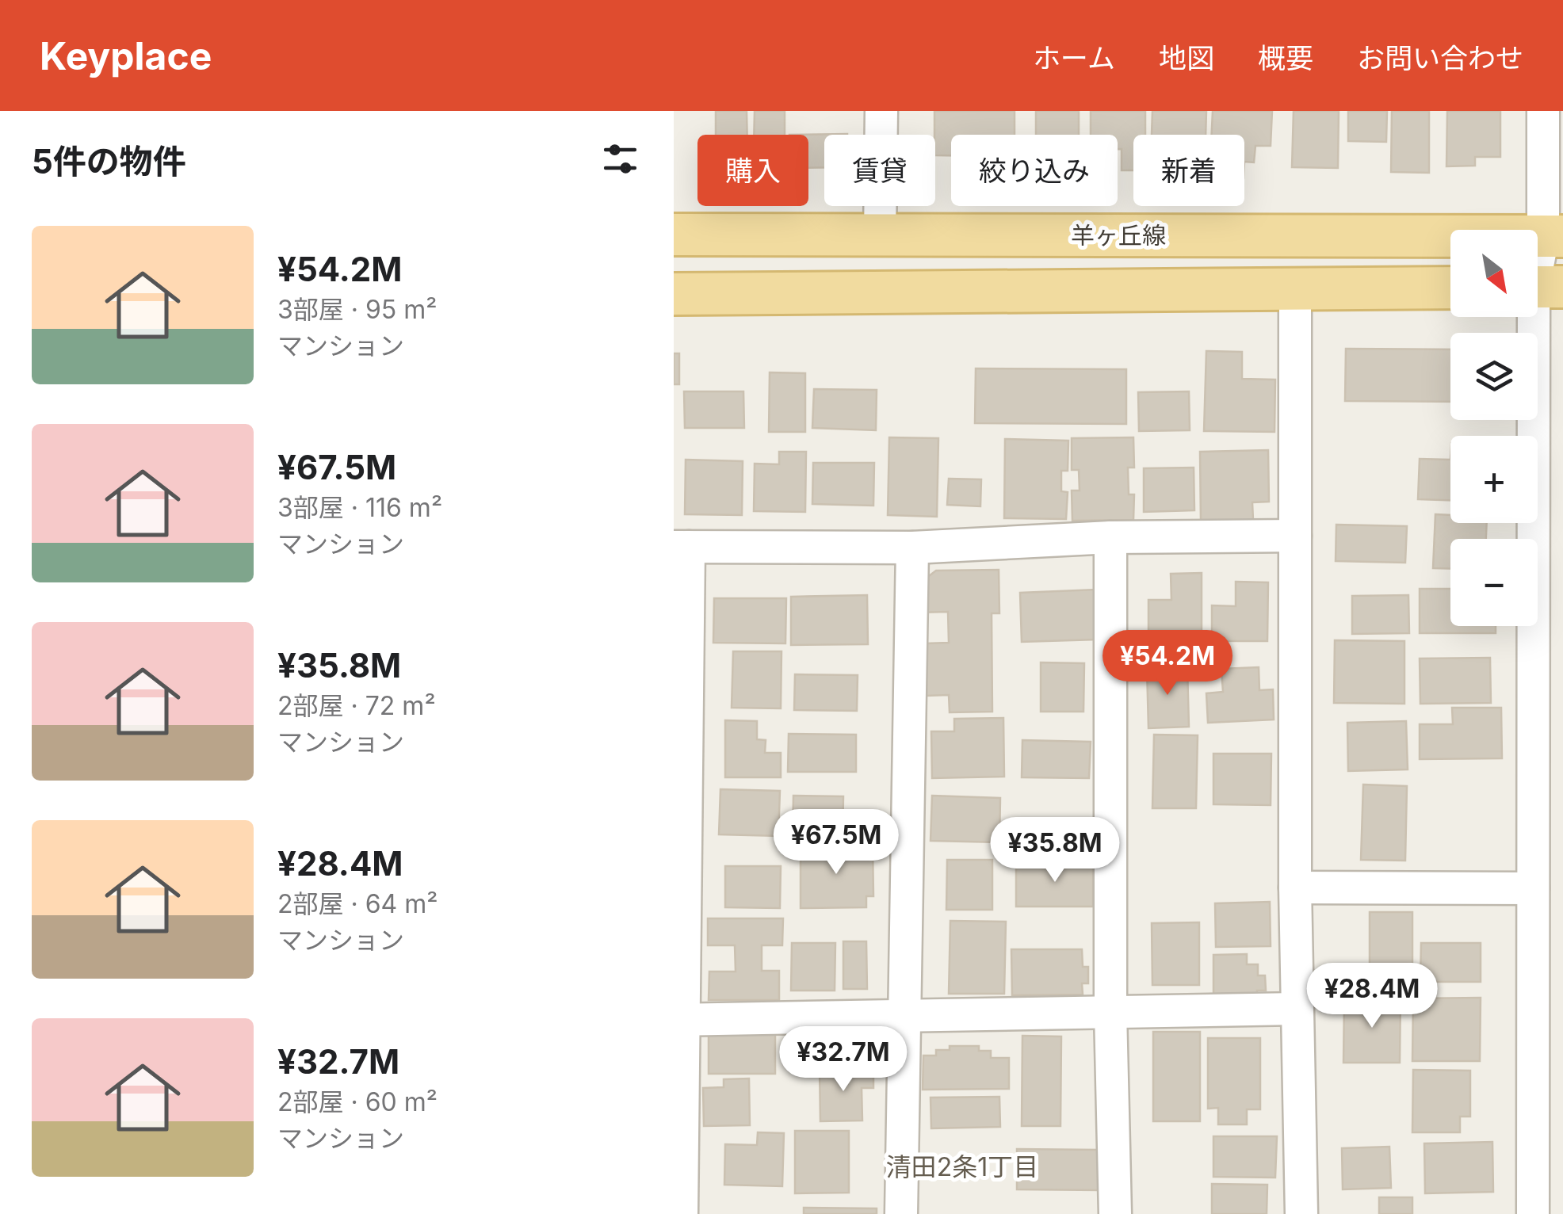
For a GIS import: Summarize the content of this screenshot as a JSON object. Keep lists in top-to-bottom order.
{
  "streets": {
    "main road": ["羊ヶ丘線"]
  },
  "districts": ["清田2条1丁目"],
  "north": "bottom right",
  "page": {
    "header": "Keyplace",
    "nav": [
      "ホーム",
      "地図",
      "概要",
      "お問い合わせ"
    ],
    "heading": "5件の物件",
    "chip": [
      "購入",
      "賃貸",
      "絞り込み",
      "新着"
    ],
    "list": [
      {
        "name": "¥54.2M",
        "note": "3部屋 · 95 m² · マンション"
      },
      {
        "name": "¥67.5M",
        "note": "3部屋 · 116 m² · マンション"
      },
      {
        "name": "¥35.8M",
        "note": "2部屋 · 72 m² · マンション"
      },
      {
        "name": "¥28.4M",
        "note": "2部屋 · 64 m² · マンション"
      },
      {
        "name": "¥32.7M",
        "note": "2部屋 · 60 m² · マンション"
      }
    ],
    "map_buttons": ["+", "−"],
    "price": [
      "¥54.2M",
      "¥67.5M",
      "¥35.8M",
      "¥28.4M",
      "¥32.7M"
    ]
  }
}
